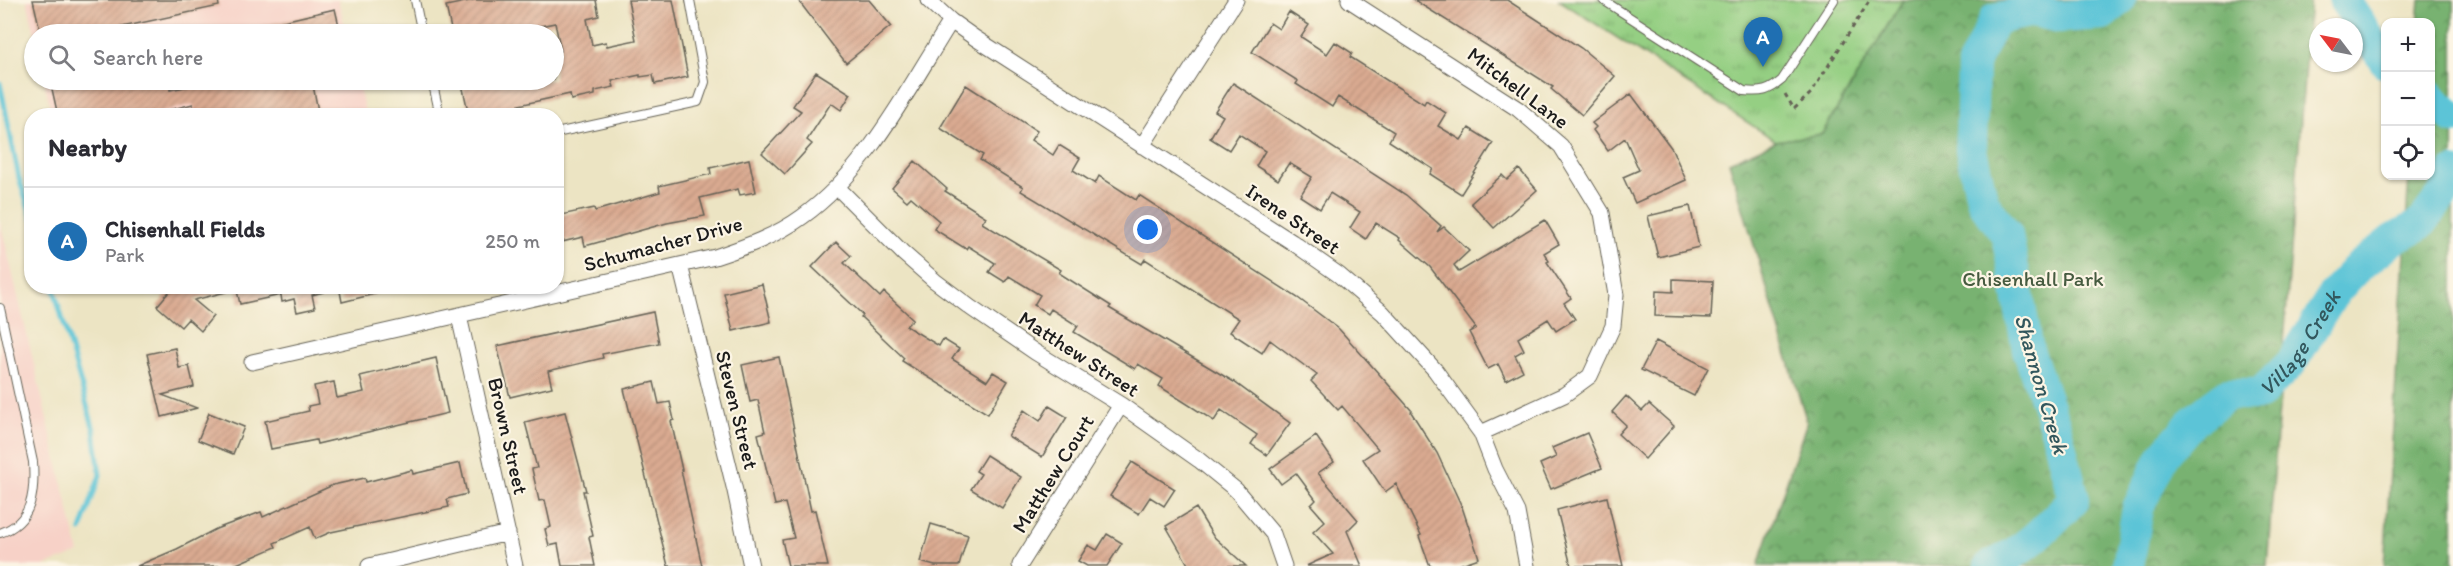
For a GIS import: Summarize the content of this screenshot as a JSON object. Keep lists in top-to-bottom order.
{
  "streets": {
    "street": [
      "Mitchell Lane",
      "Irene Street",
      "Schumacher Drive",
      "Matthew Street",
      "Steven Street",
      "Brown Street",
      "Matthew Court"
    ]
  },
  "crossings": [
    ["Mitchell Lane", "Irene Street"],
    ["Irene Street", "Schumacher Drive"],
    ["Schumacher Drive", "Matthew Street"],
    ["Schumacher Drive", "Steven Street"],
    ["Schumacher Drive", "Brown Street"],
    ["Matthew Street", "Matthew Court"]
  ],
  "water": ["Village Creek", "Shannon Creek"],
  "parks": ["Chisenhall Park"],
  "north": "top left",
  "page": {
    "pins": "A",
    "map_buttons": ["+", "−"],
    "search": "Search here",
    "heading": "Nearby",
    "list": [
      {
        "mark": "A",
        "name": "Chisenhall Fields",
        "note": "Park",
        "value": "250 m"
      }
    ]
  }
}
